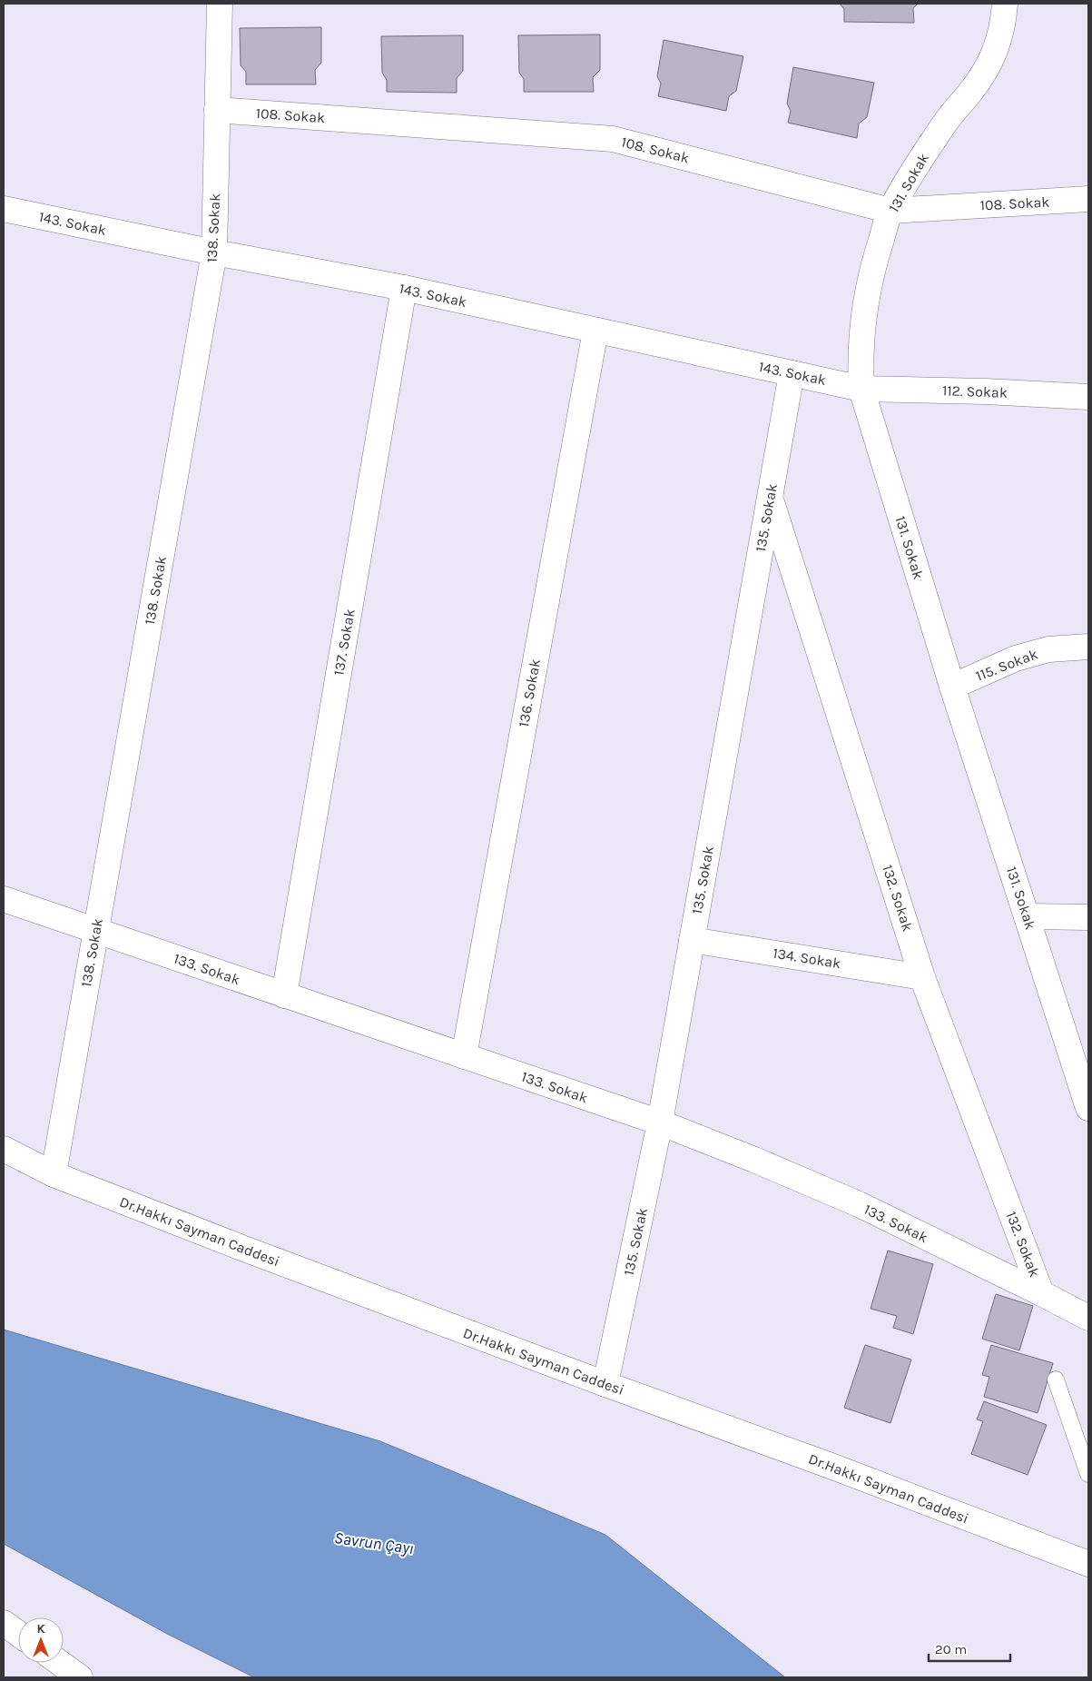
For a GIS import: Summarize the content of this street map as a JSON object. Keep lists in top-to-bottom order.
{
  "streets": {
    "street": [
      "108. Sokak",
      "131. Sokak",
      "143. Sokak",
      "138. Sokak",
      "112. Sokak",
      "135. Sokak",
      "137. Sokak",
      "115. Sokak",
      "136. Sokak",
      "132. Sokak",
      "134. Sokak",
      "133. Sokak",
      "Dr.Hakkı Sayman Caddesi"
    ]
  },
  "crossings": [
    ["108. Sokak", "131. Sokak"],
    ["108. Sokak", "138. Sokak"],
    ["131. Sokak", "143. Sokak"],
    ["131. Sokak", "112. Sokak"],
    ["131. Sokak", "115. Sokak"],
    ["143. Sokak", "138. Sokak"],
    ["143. Sokak", "112. Sokak"],
    ["143. Sokak", "135. Sokak"],
    ["143. Sokak", "137. Sokak"],
    ["143. Sokak", "136. Sokak"],
    ["138. Sokak", "133. Sokak"],
    ["138. Sokak", "Dr.Hakkı Sayman Caddesi"],
    ["135. Sokak", "132. Sokak"],
    ["135. Sokak", "134. Sokak"],
    ["135. Sokak", "133. Sokak"],
    ["135. Sokak", "Dr.Hakkı Sayman Caddesi"],
    ["137. Sokak", "133. Sokak"],
    ["136. Sokak", "133. Sokak"],
    ["132. Sokak", "134. Sokak"],
    ["132. Sokak", "133. Sokak"]
  ],
  "water": ["Savrun Çayı"],
  "scale_bar": "20 m",
  "north": "top"
}
